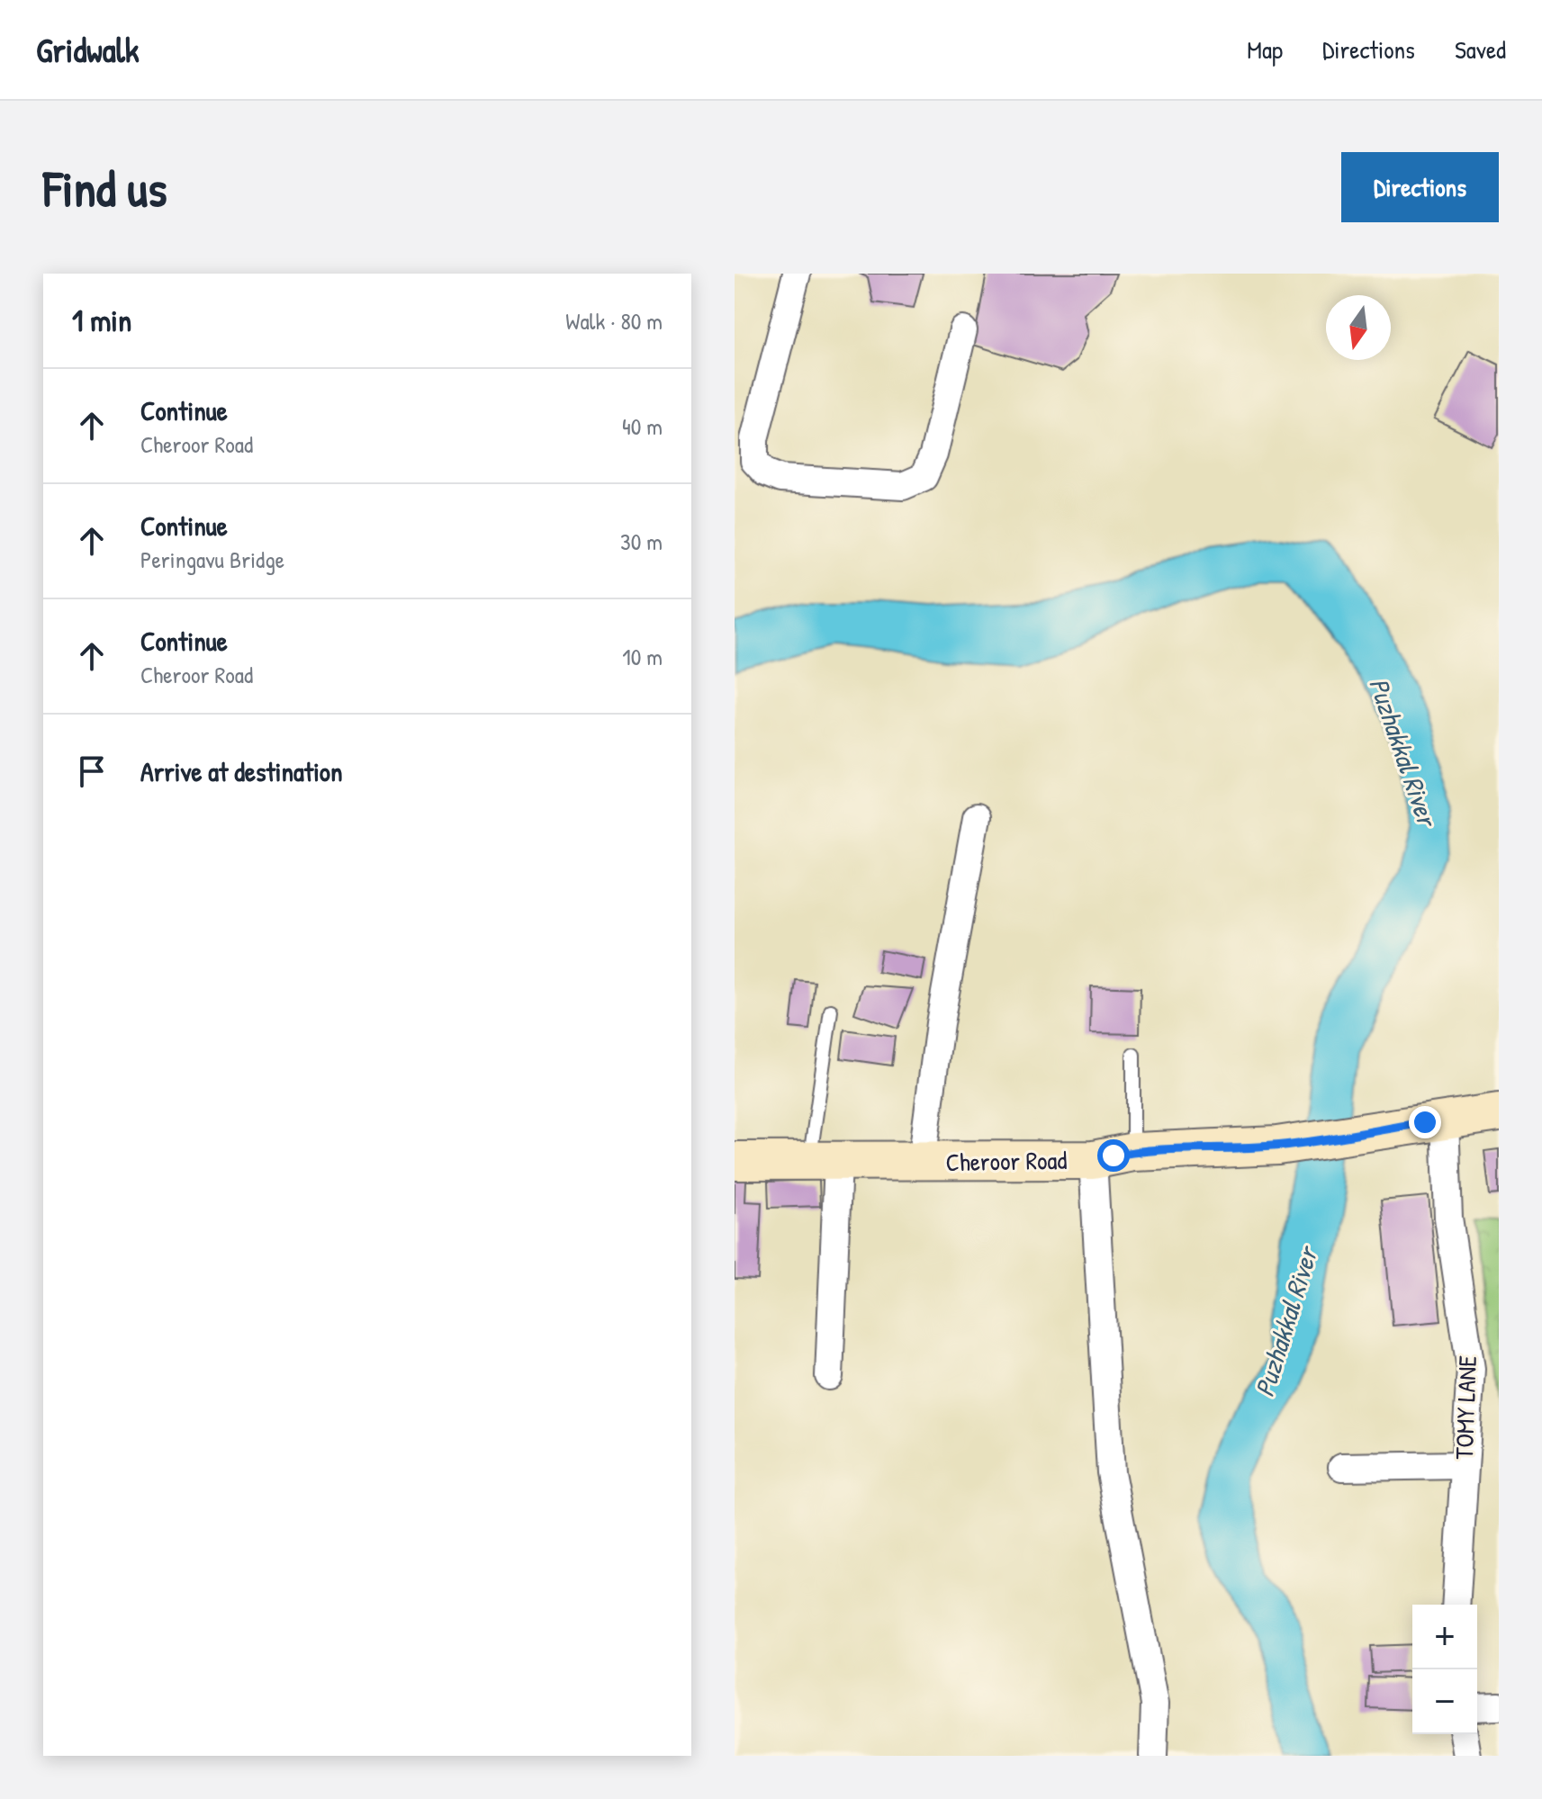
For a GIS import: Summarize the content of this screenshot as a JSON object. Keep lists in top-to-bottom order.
{
  "streets": {
    "main road": ["Cheroor Road"],
    "street": ["TOMY LANE"]
  },
  "crossings": [
    ["Cheroor Road", "TOMY LANE"]
  ],
  "water": ["Puzhakkal River"],
  "north": "bottom",
  "page": {
    "header": "Gridwalk",
    "nav": ["Map", "Directions", "Saved"],
    "buttons": "Directions",
    "title": "Find us",
    "heading": ["1 min", "Walk · 80 m"],
    "list": [
      ["Continue", "Cheroor Road", "40 m"],
      ["Continue", "Peringavu Bridge", "30 m"],
      ["Continue", "Cheroor Road", "10 m"],
      "Arrive at destination"
    ],
    "map_buttons": ["+", "−"]
  }
}
